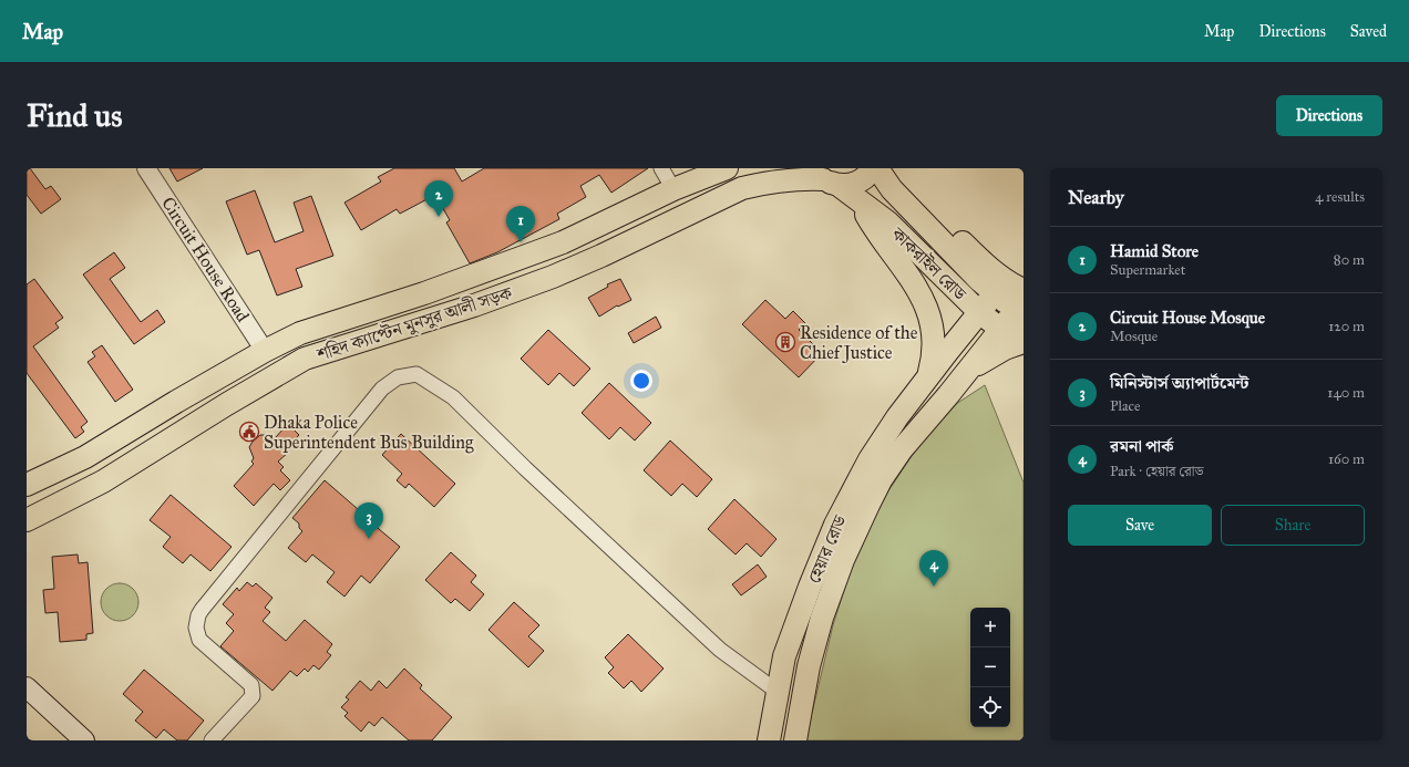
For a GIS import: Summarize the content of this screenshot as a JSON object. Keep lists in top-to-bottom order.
{
  "streets": {
    "main road": ["কাকরাইল রোড", "শহিদ ক্যাপ্টেন মুনসুর আলী সড়ক", "হেয়ার রোড"],
    "street": ["Circuit House Road"]
  },
  "crossings": [
    ["Circuit House Road", "শহিদ ক্যাপ্টেন মুনসুর আলী সড়ক"],
    ["কাকরাইল রোড", "শহিদ ক্যাপ্টেন মুনসুর আলী সড়ক"],
    ["কাকরাইল রোড", "হেয়ার রোড"]
  ],
  "places": {
    "building": ["Residence of the Chief Justice"],
    "public building": ["Dhaka Police Superintendent Bus Building"]
  },
  "page": {
    "header": "Map",
    "nav": ["Map", "Directions", "Saved"],
    "buttons": [
      "Directions",
      ["Save", "Share"]
    ],
    "title": "Find us",
    "heading": ["Nearby", "4 results"],
    "pins": [
      "2",
      "1",
      "3",
      "4"
    ],
    "list": [
      {
        "mark": "1",
        "name": "Hamid Store",
        "note": "Supermarket",
        "value": "80 m"
      },
      {
        "mark": "2",
        "name": "Circuit House Mosque",
        "note": "Mosque",
        "value": "120 m"
      },
      {
        "mark": "3",
        "name": "মিনিস্টার্স অ্যাপার্টমেন্ট",
        "note": "Place",
        "value": "140 m"
      },
      {
        "mark": "4",
        "name": "রমনা পার্ক",
        "note": "Park · হেয়ার রোড",
        "value": "160 m"
      }
    ],
    "map_buttons": ["+", "−"]
  }
}
